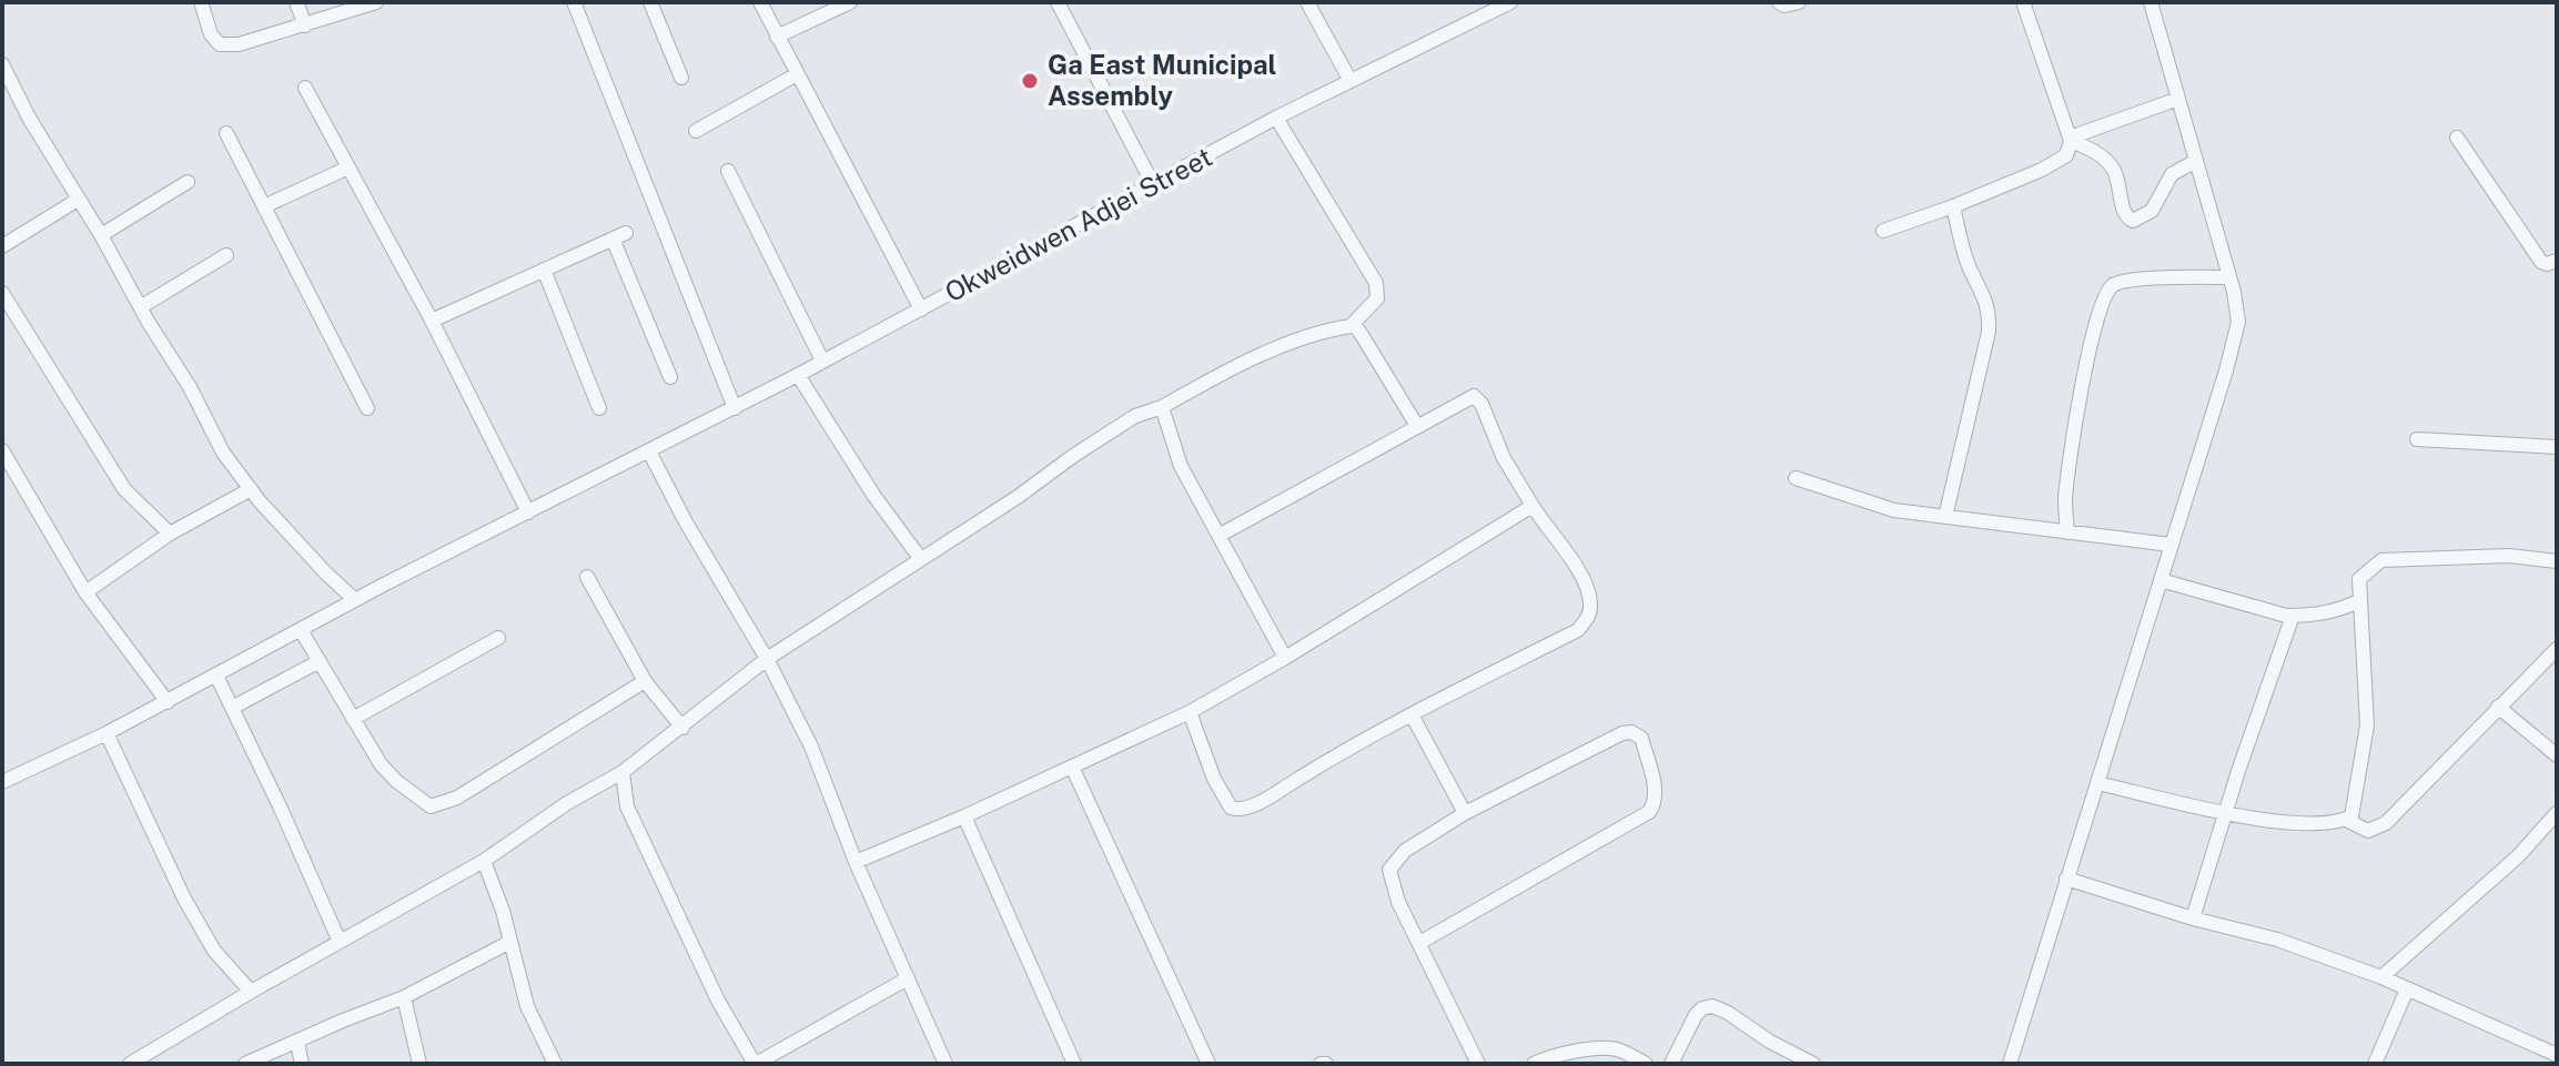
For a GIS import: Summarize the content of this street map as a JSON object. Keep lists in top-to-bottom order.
{
  "streets": {
    "street": ["Okweidwen Adjei Street"]
  },
  "places": ["Ga East Municipal Assembly"]
}
